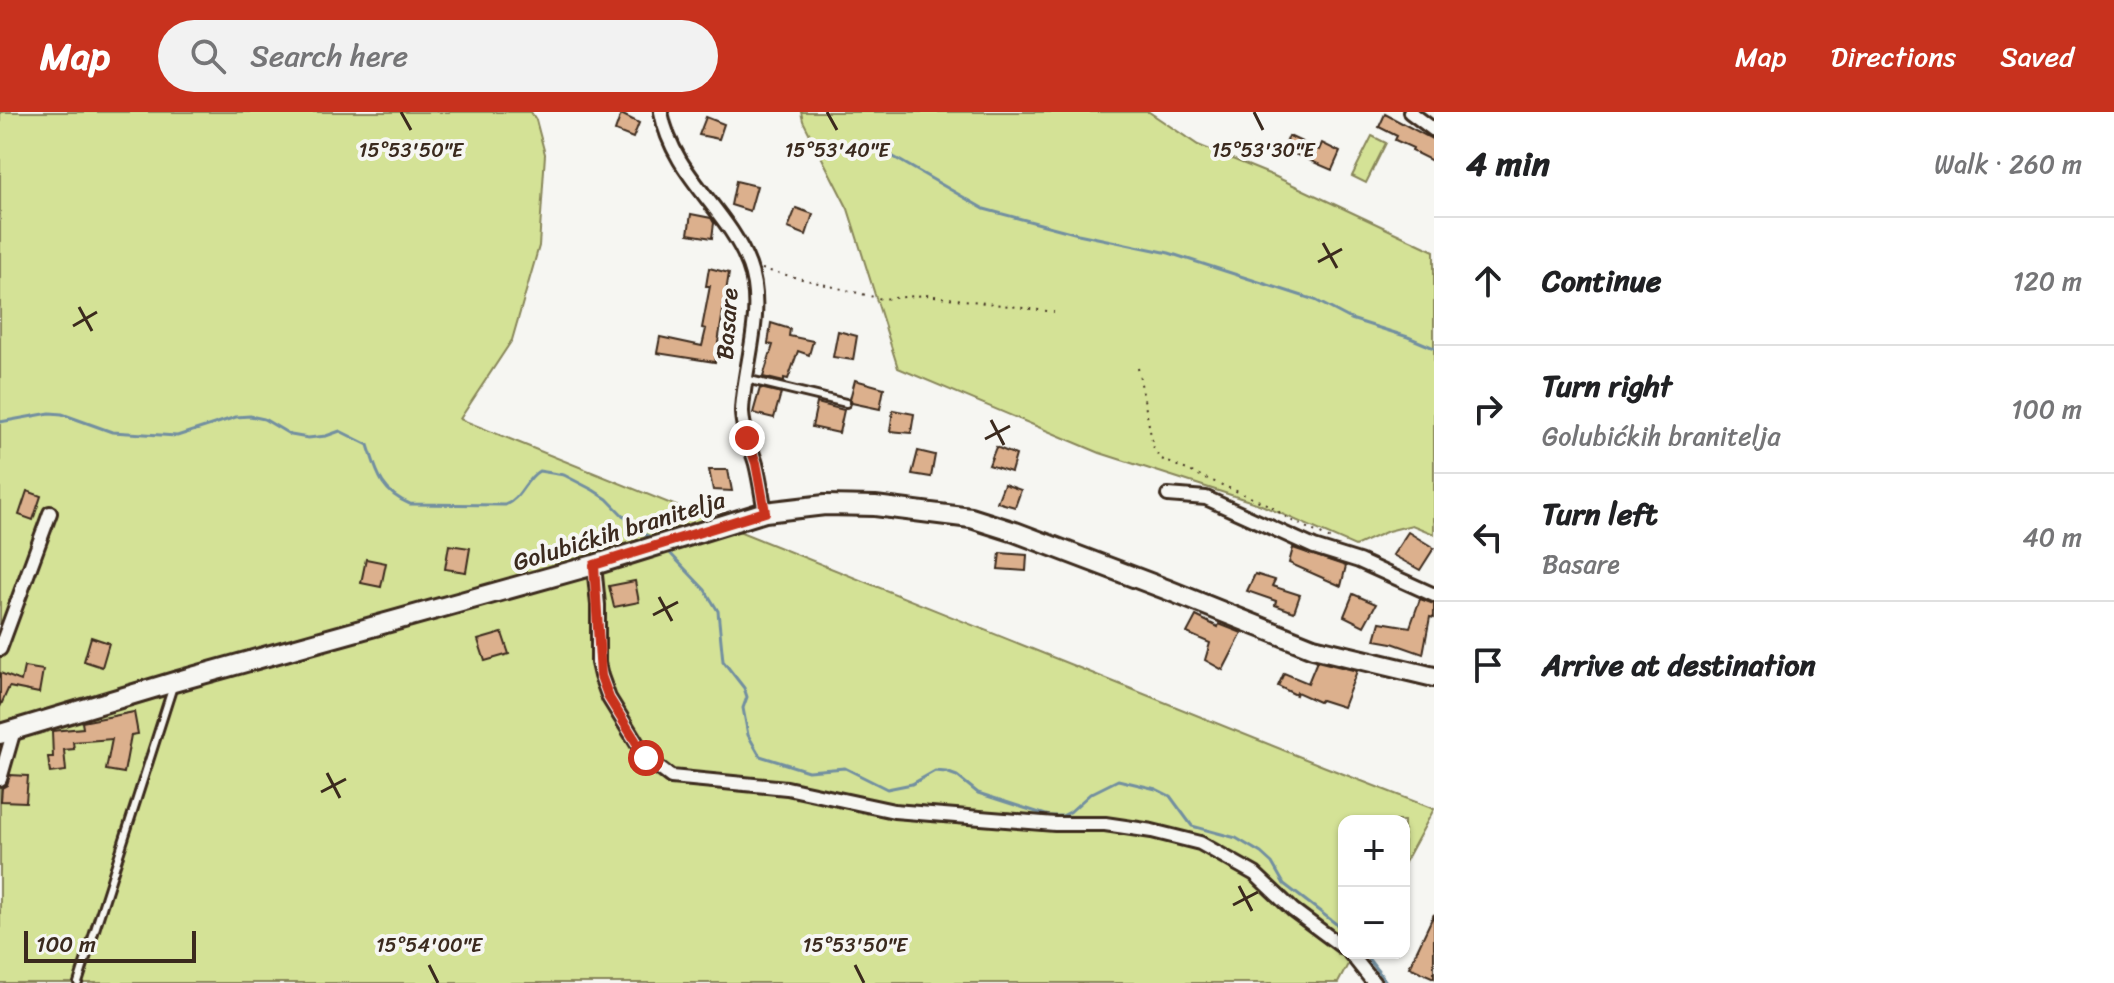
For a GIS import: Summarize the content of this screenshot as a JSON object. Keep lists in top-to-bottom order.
{
  "streets": {
    "street": ["Basare", "Golubićkih branitelja"]
  },
  "crossings": [
    ["Basare", "Golubićkih branitelja"]
  ],
  "scale_bar": "100 m",
  "page": {
    "header": "Map",
    "search": "Search here",
    "nav": ["Map", "Directions", "Saved"],
    "heading": ["4 min", "Walk · 260 m"],
    "list": [
      ["Continue", "120 m"],
      ["Turn right", "Golubićkih branitelja", "100 m"],
      ["Turn left", "Basare", "40 m"],
      "Arrive at destination"
    ],
    "map_buttons": ["+", "−"],
    "scale": "100 m"
  },
  "coordinates": [
    "15°53'50\"E",
    "15°53'40\"E",
    "15°53'30\"E",
    "15°54'00\"E"
  ]
}
